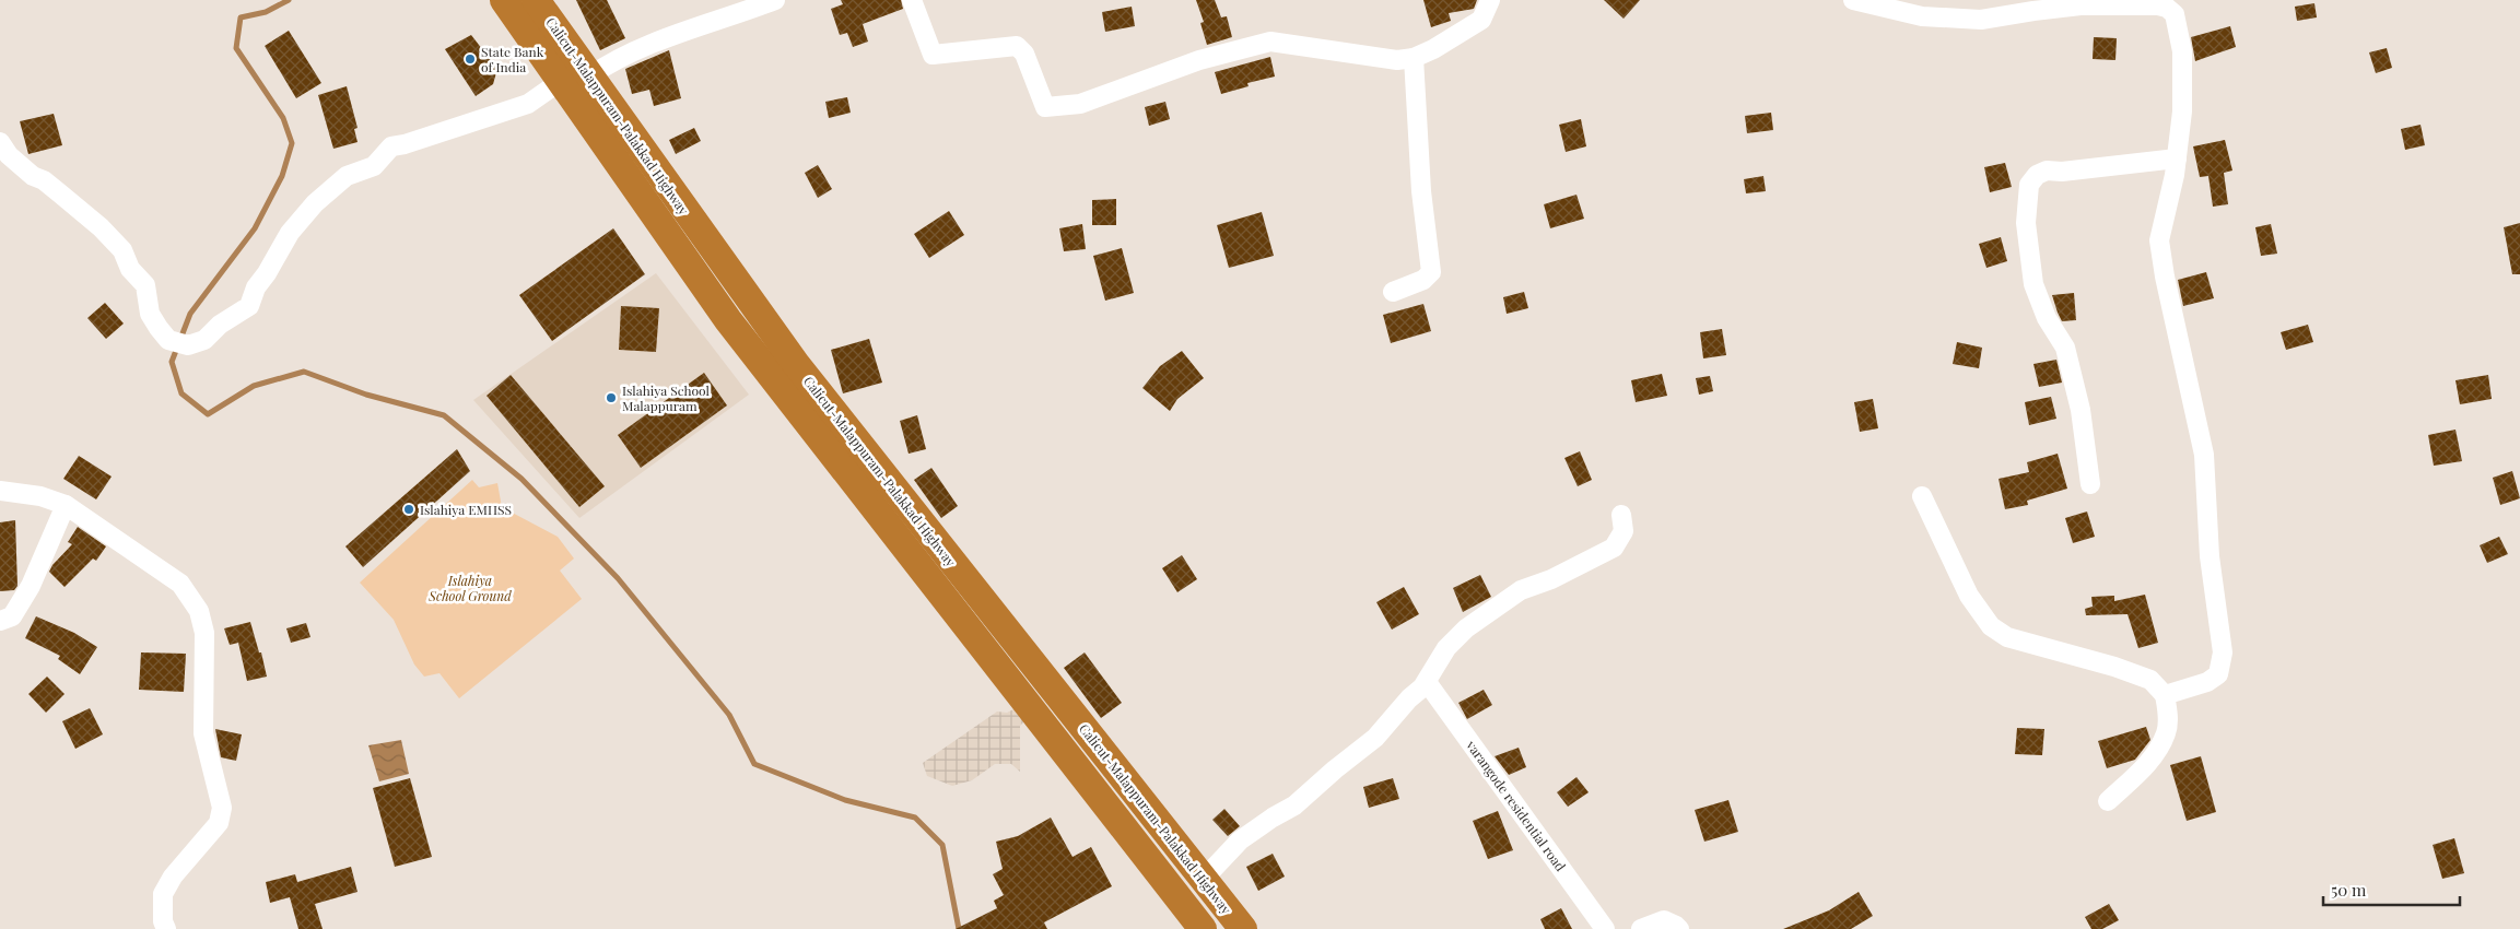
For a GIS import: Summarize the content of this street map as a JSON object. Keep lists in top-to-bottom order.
{
  "streets": {
    "highway": ["Calicut-Malappuram-Palakkad Highway"],
    "street": ["varangode residential road"]
  },
  "parks": ["Islahiya School Ground"],
  "places": ["State Bank of India", "Islahiya School Malappuram", "Islahiya EMHSS"],
  "scale_bar": "50 m"
}
